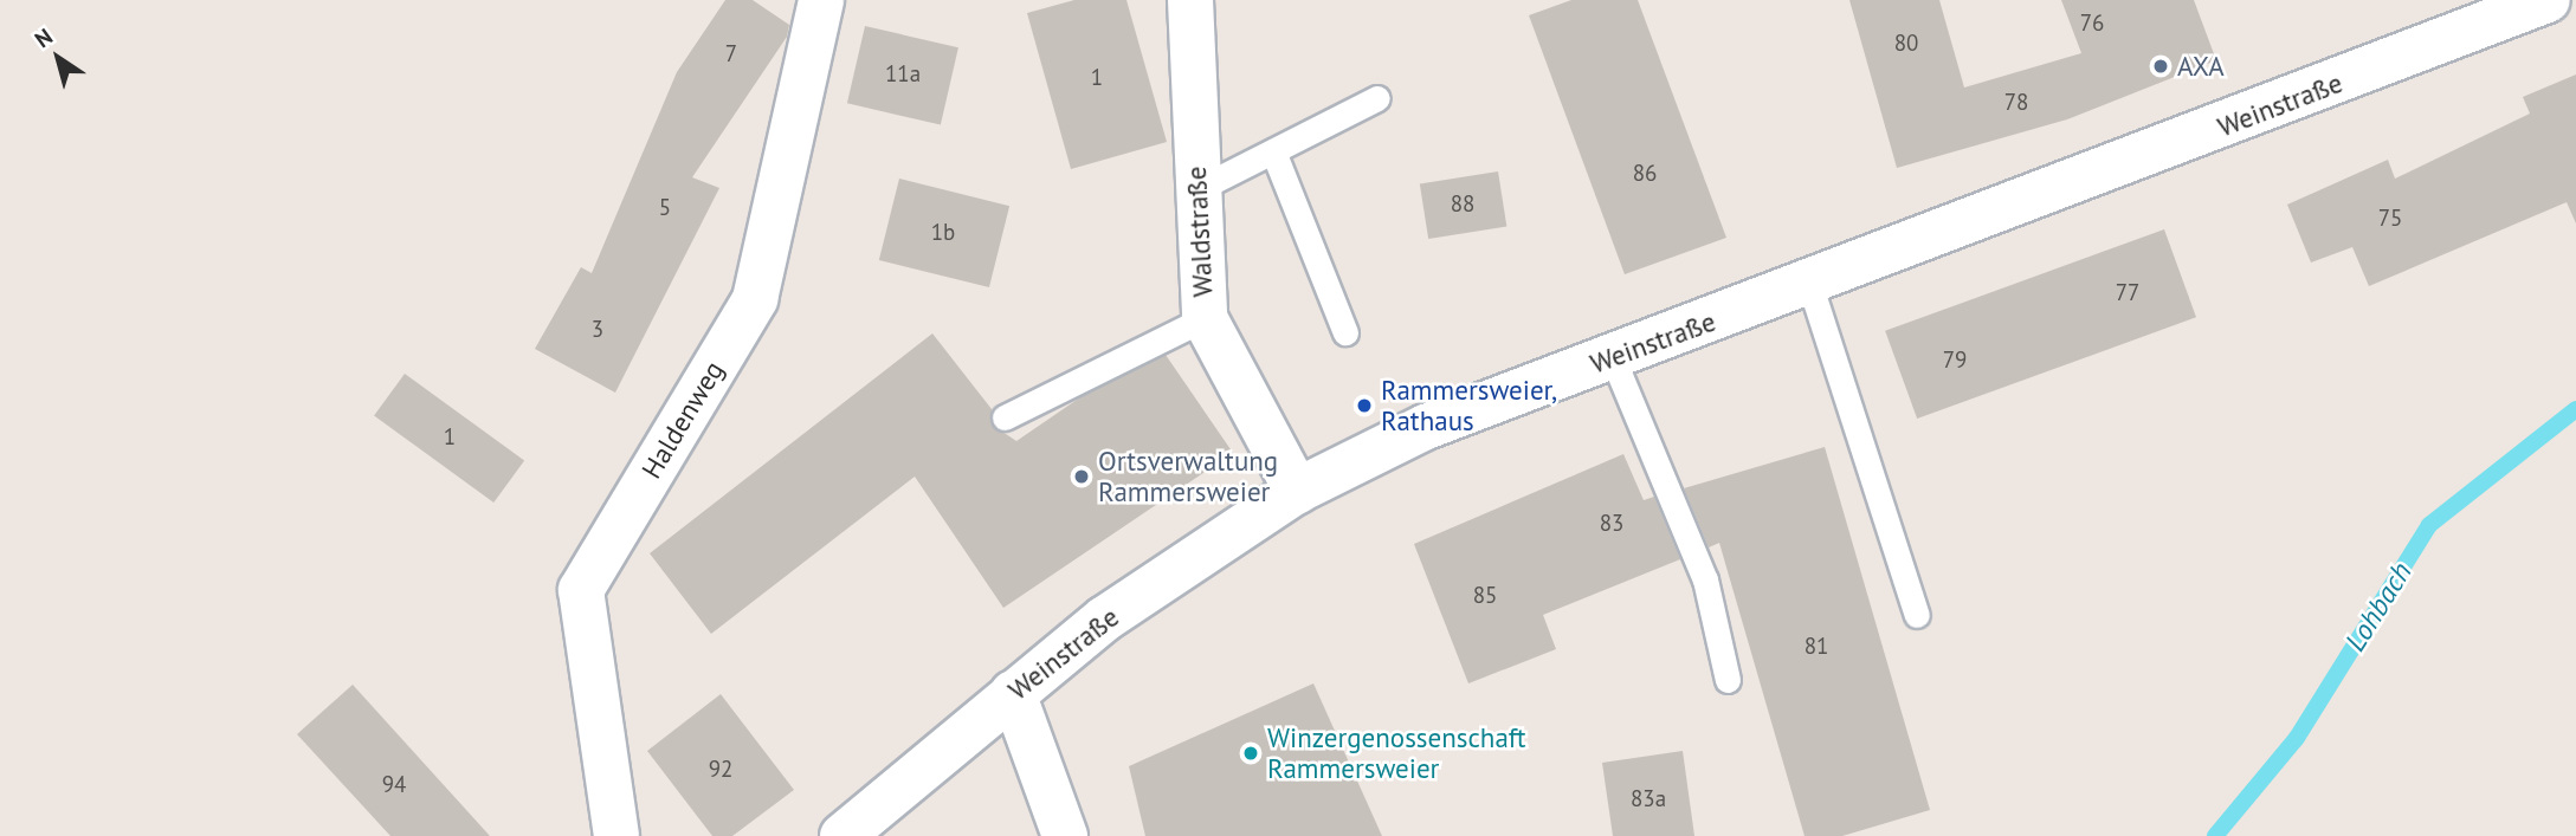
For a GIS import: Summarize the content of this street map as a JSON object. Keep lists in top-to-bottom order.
{
  "streets": {
    "street": ["Weinstraße", "Waldstraße", "Haldenweg"]
  },
  "crossings": [
    ["Weinstraße", "Waldstraße"]
  ],
  "water": ["Lohbach"],
  "places": [
    "AXA",
    "Rammersweier, Rathaus",
    "Ortsverwaltung Rammersweier",
    "Winzergenossenschaft Rammersweier"
  ],
  "house_numbers": [
    "76",
    "80",
    "7",
    "11a",
    "1",
    "78",
    "86",
    "88",
    "5",
    "75",
    "1b",
    "77",
    "3",
    "79",
    "1",
    "83",
    "85",
    "81",
    "92",
    "94",
    "83a"
  ],
  "north": "top left"
}
